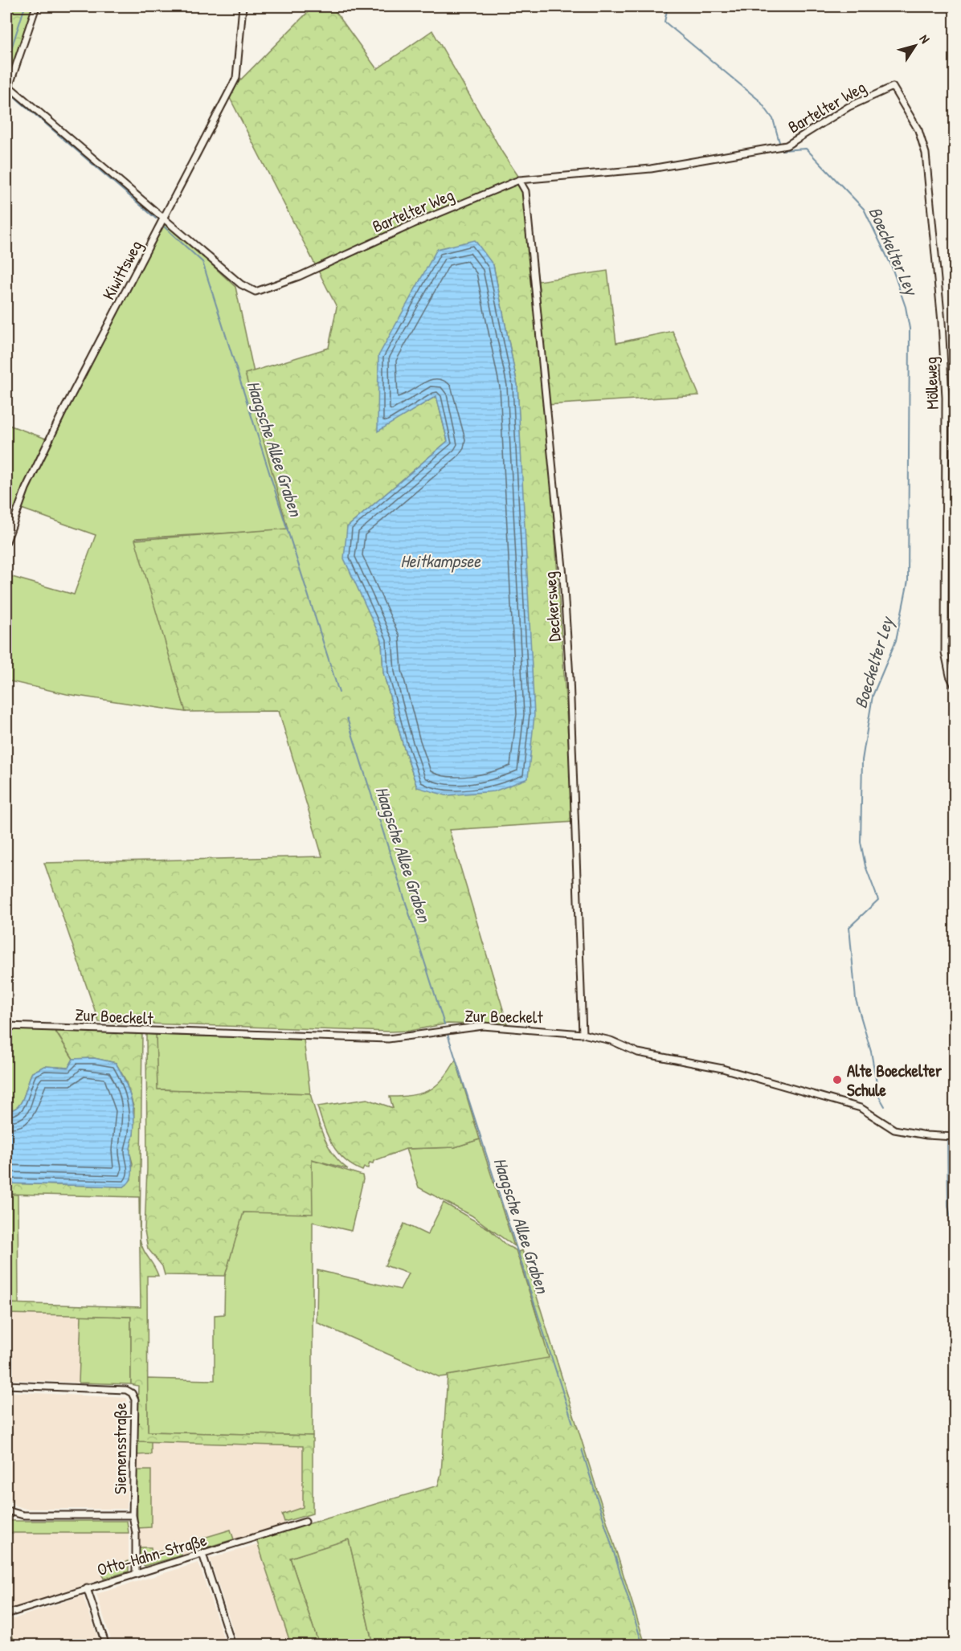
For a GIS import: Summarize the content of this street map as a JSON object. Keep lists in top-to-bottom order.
{
  "streets": {
    "street": [
      "Bartelter Weg",
      "Kiwittsweg",
      "Mölleweg",
      "Deckersweg",
      "Zur Boeckelt",
      "Siemensstraße",
      "Otto-Hahn-Straße"
    ]
  },
  "crossings": [
    ["Bartelter Weg", "Kiwittsweg"],
    ["Bartelter Weg", "Mölleweg"],
    ["Bartelter Weg", "Deckersweg"],
    ["Deckersweg", "Zur Boeckelt"],
    ["Siemensstraße", "Otto-Hahn-Straße"]
  ],
  "water": ["Boeckelter Ley", "Haagsche Allee Graben", "Heitkampsee"],
  "places": ["Alte Boeckelter Schule"],
  "north": "top right"
}
